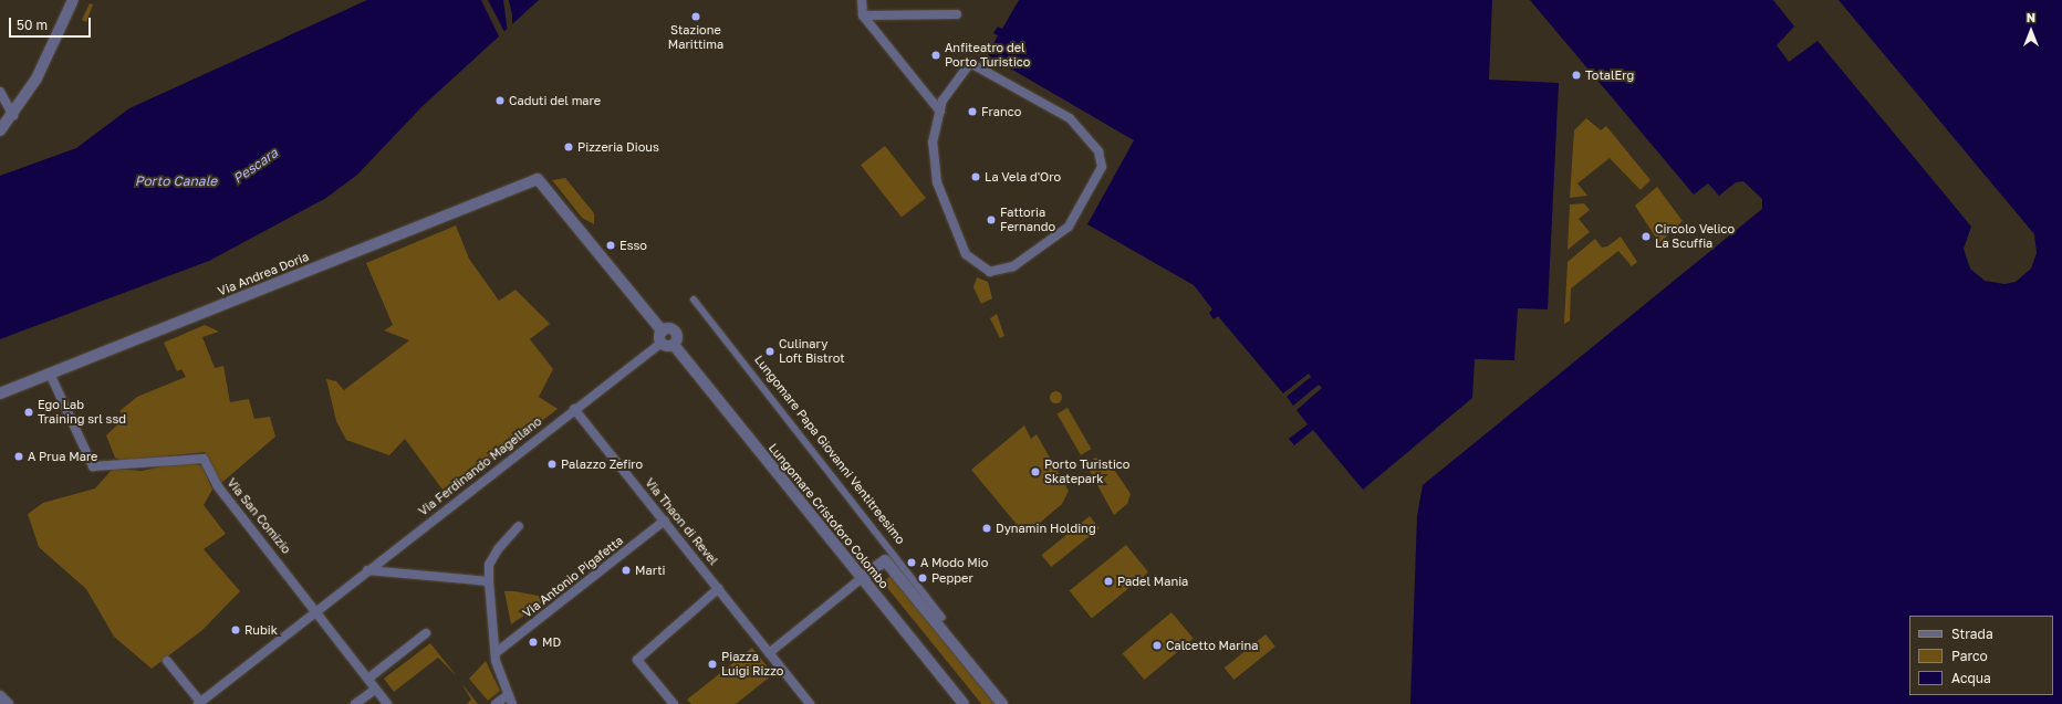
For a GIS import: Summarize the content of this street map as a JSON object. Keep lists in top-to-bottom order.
{
  "streets": {
    "street": [
      "Via Andrea Doria",
      "Lungomare Papa Giovanni Ventitreesimo",
      "Via Ferdinando Magellano",
      "Via San Comizio",
      "Lungomare Cristoforo Colombo",
      "Via Thaon di Revel",
      "Via Antonio Pigafetta"
    ]
  },
  "crossings": [
    ["Via Andrea Doria", "Via Ferdinando Magellano"],
    ["Via Andrea Doria", "Via San Comizio"],
    ["Via Andrea Doria", "Lungomare Cristoforo Colombo"],
    ["Lungomare Papa Giovanni Ventitreesimo", "Lungomare Cristoforo Colombo"],
    ["Via Ferdinando Magellano", "Via San Comizio"],
    ["Via Ferdinando Magellano", "Lungomare Cristoforo Colombo"],
    ["Via Ferdinando Magellano", "Via Thaon di Revel"],
    ["Via Thaon di Revel", "Via Antonio Pigafetta"]
  ],
  "water": ["Pescara", "Porto Canale"],
  "places": [
    "Stazione Marittima",
    "Anfiteatro del Porto Turistico",
    "TotalErg",
    "Caduti del mare",
    "Franco",
    "Pizzeria Dious",
    "La Vela d'Oro",
    "Fattoria Fernando",
    "Circolo Velico La Scuffia",
    "Esso",
    "Culinary Loft Bistrot",
    "Ego Lab Training srl ssd",
    "A Prua Mare",
    "Palazzo Zefiro",
    "Porto Turistico Skatepark",
    "Dynamin Holding",
    "A Modo Mio",
    "Marti",
    "Pepper",
    "Padel Mania",
    "Rubik",
    "MD",
    "Calcetto Marina",
    "Piazza Luigi Rizzo"
  ],
  "legend": ["Strada", "Parco", "Acqua"],
  "scale_bar": "50 m",
  "north": "top"
}
